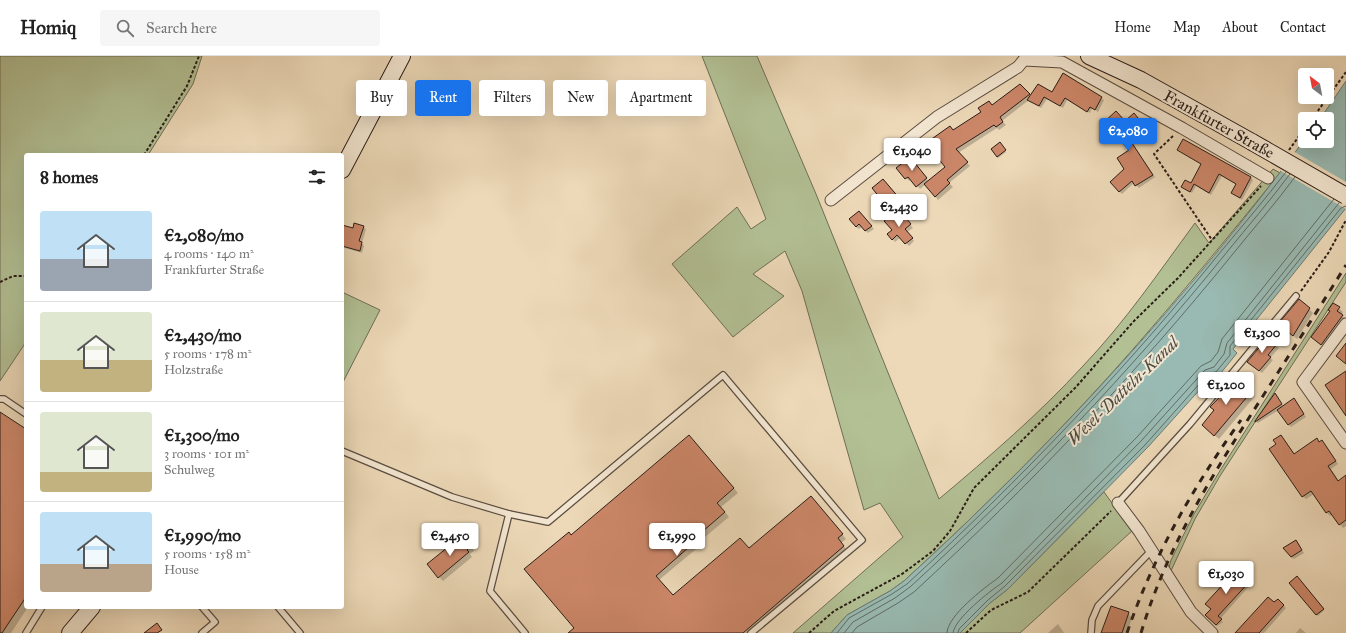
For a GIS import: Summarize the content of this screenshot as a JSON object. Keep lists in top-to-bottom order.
{
  "streets": {
    "main road": ["Frankfurter Straße"]
  },
  "water": ["Wesel-Datteln-Kanal"],
  "north": "top left",
  "page": {
    "header": "Homiq",
    "search": "Search here",
    "nav": [
      "Home",
      "Map",
      "About",
      "Contact"
    ],
    "chip": [
      "Buy",
      "Rent",
      "Filters",
      "New",
      "Apartment"
    ],
    "price": [
      "€2,080",
      "€1,040",
      "€2,430",
      "€1,300",
      "€1,200",
      "€2,450",
      "€1,990",
      "€1,030"
    ],
    "heading": "8 homes",
    "list": [
      {
        "name": "€2,080/mo",
        "note": "4 rooms · 140 m² · Frankfurter Straße"
      },
      {
        "name": "€2,430/mo",
        "note": "5 rooms · 178 m² · Holzstraße"
      },
      {
        "name": "€1,300/mo",
        "note": "3 rooms · 101 m² · Schulweg"
      },
      {
        "name": "€1,990/mo",
        "note": "5 rooms · 158 m² · House"
      }
    ]
  }
}
